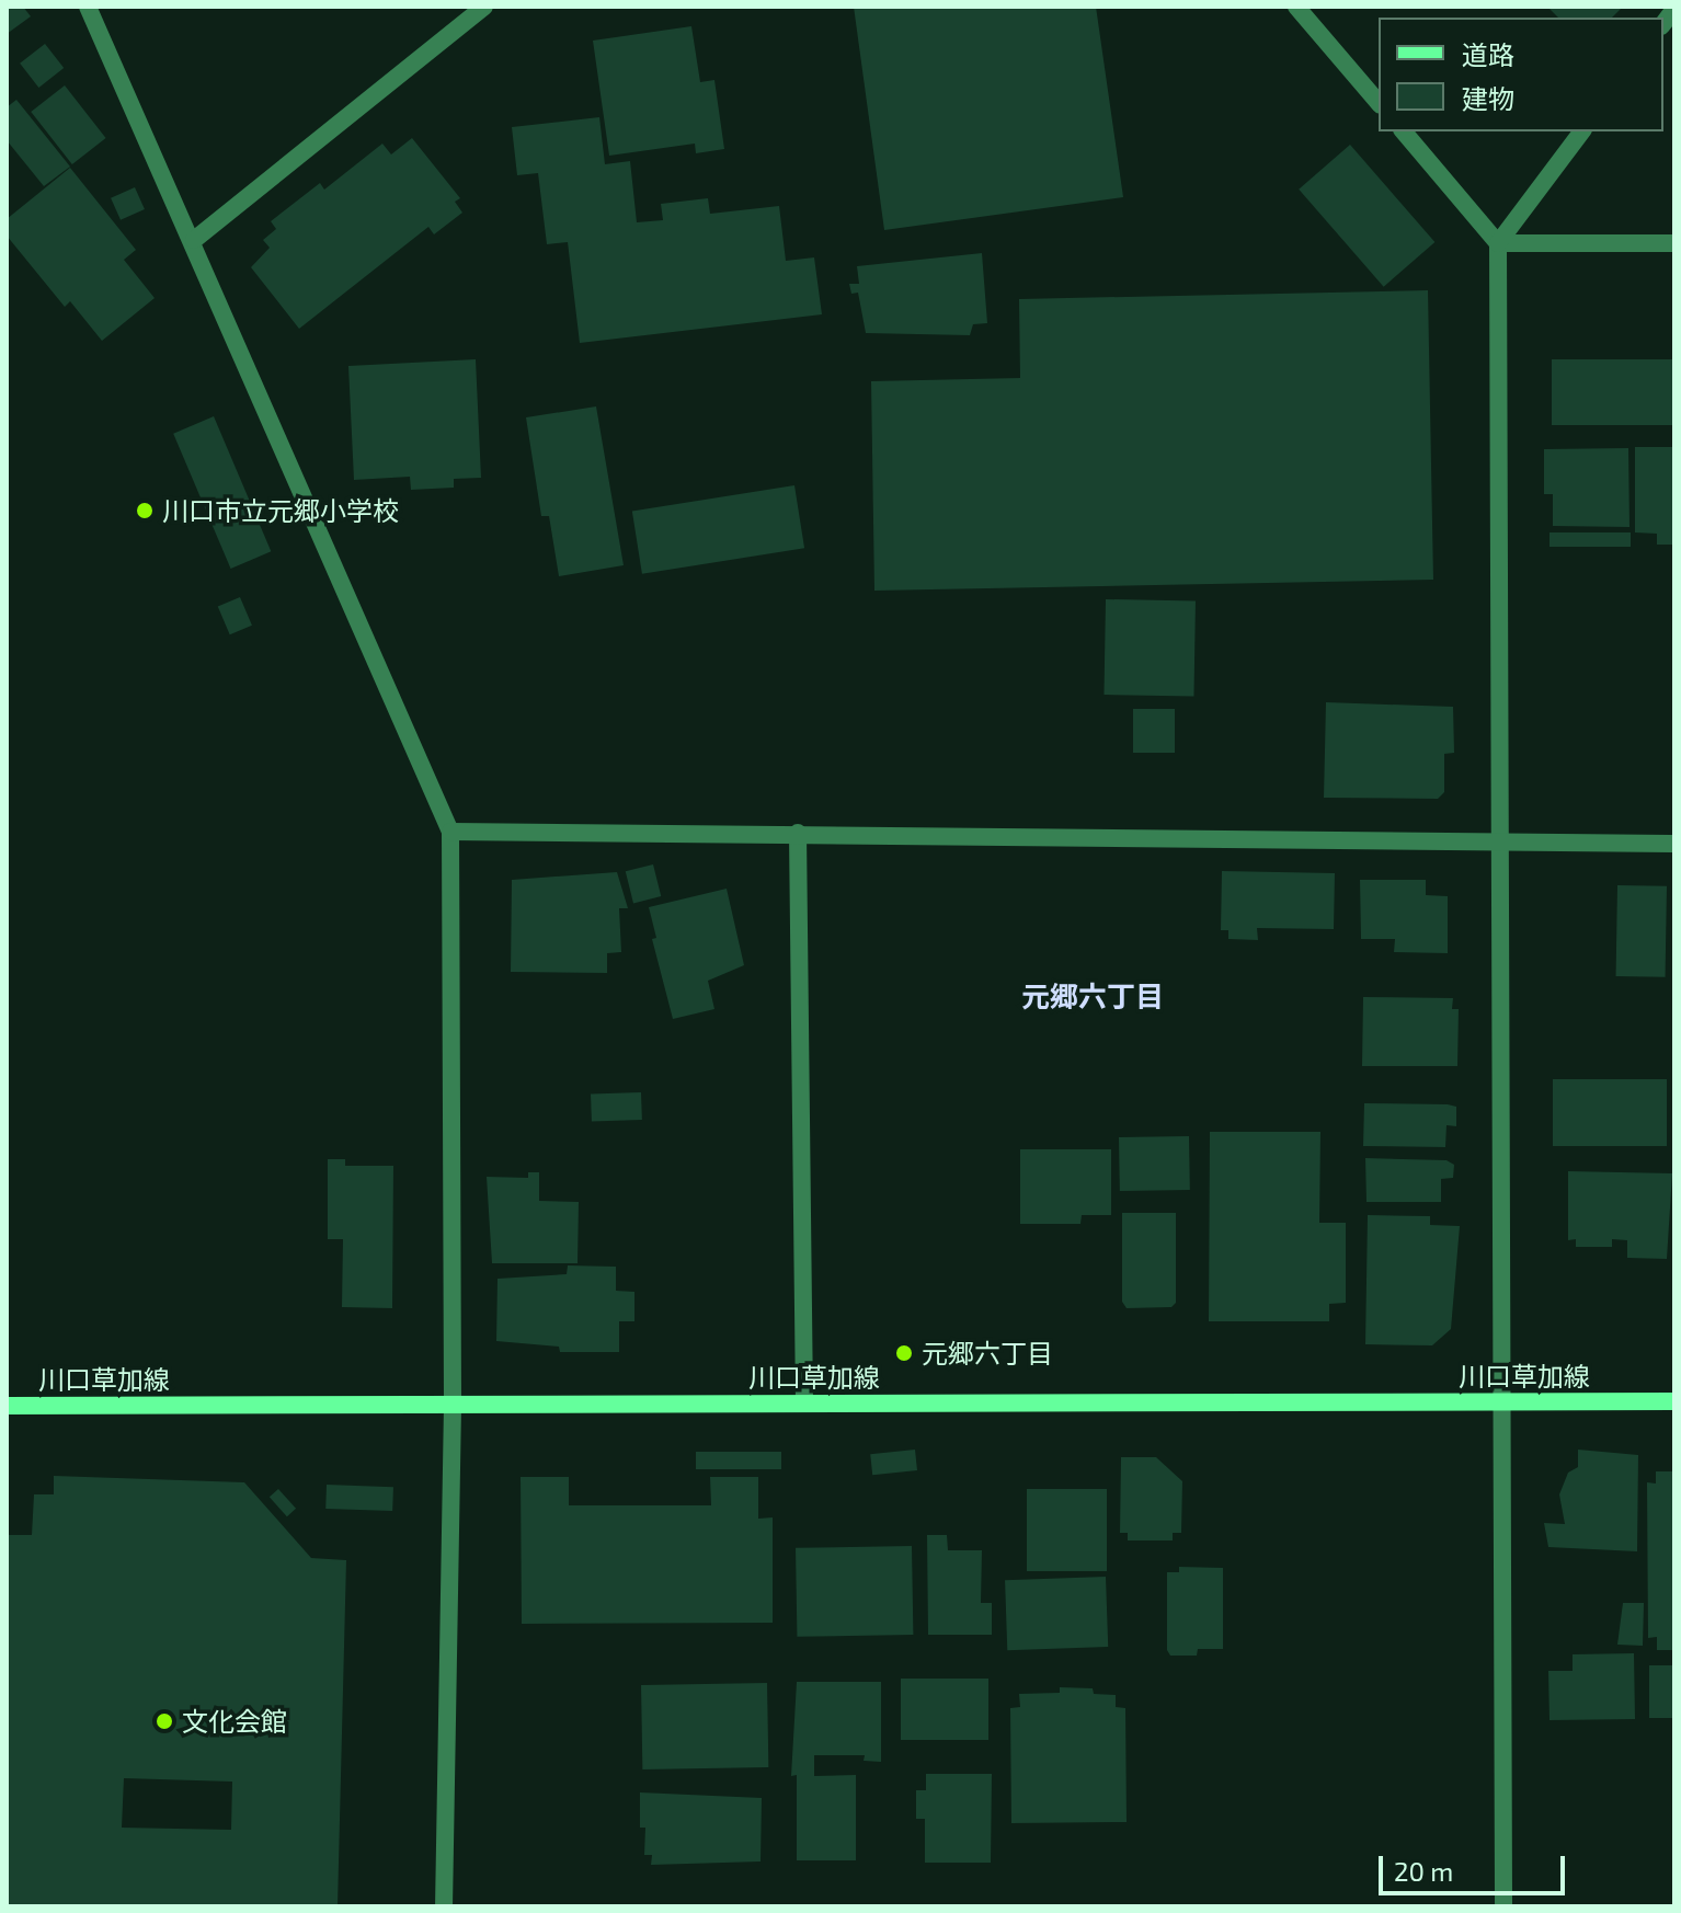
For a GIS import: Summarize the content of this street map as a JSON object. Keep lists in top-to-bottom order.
{
  "streets": {
    "main road": ["川口草加線"]
  },
  "districts": ["元郷六丁目"],
  "places": ["川口市立元郷小学校", "元郷六丁目", "文化会館"],
  "legend": ["道路", "建物"],
  "scale_bar": "20 m"
}
